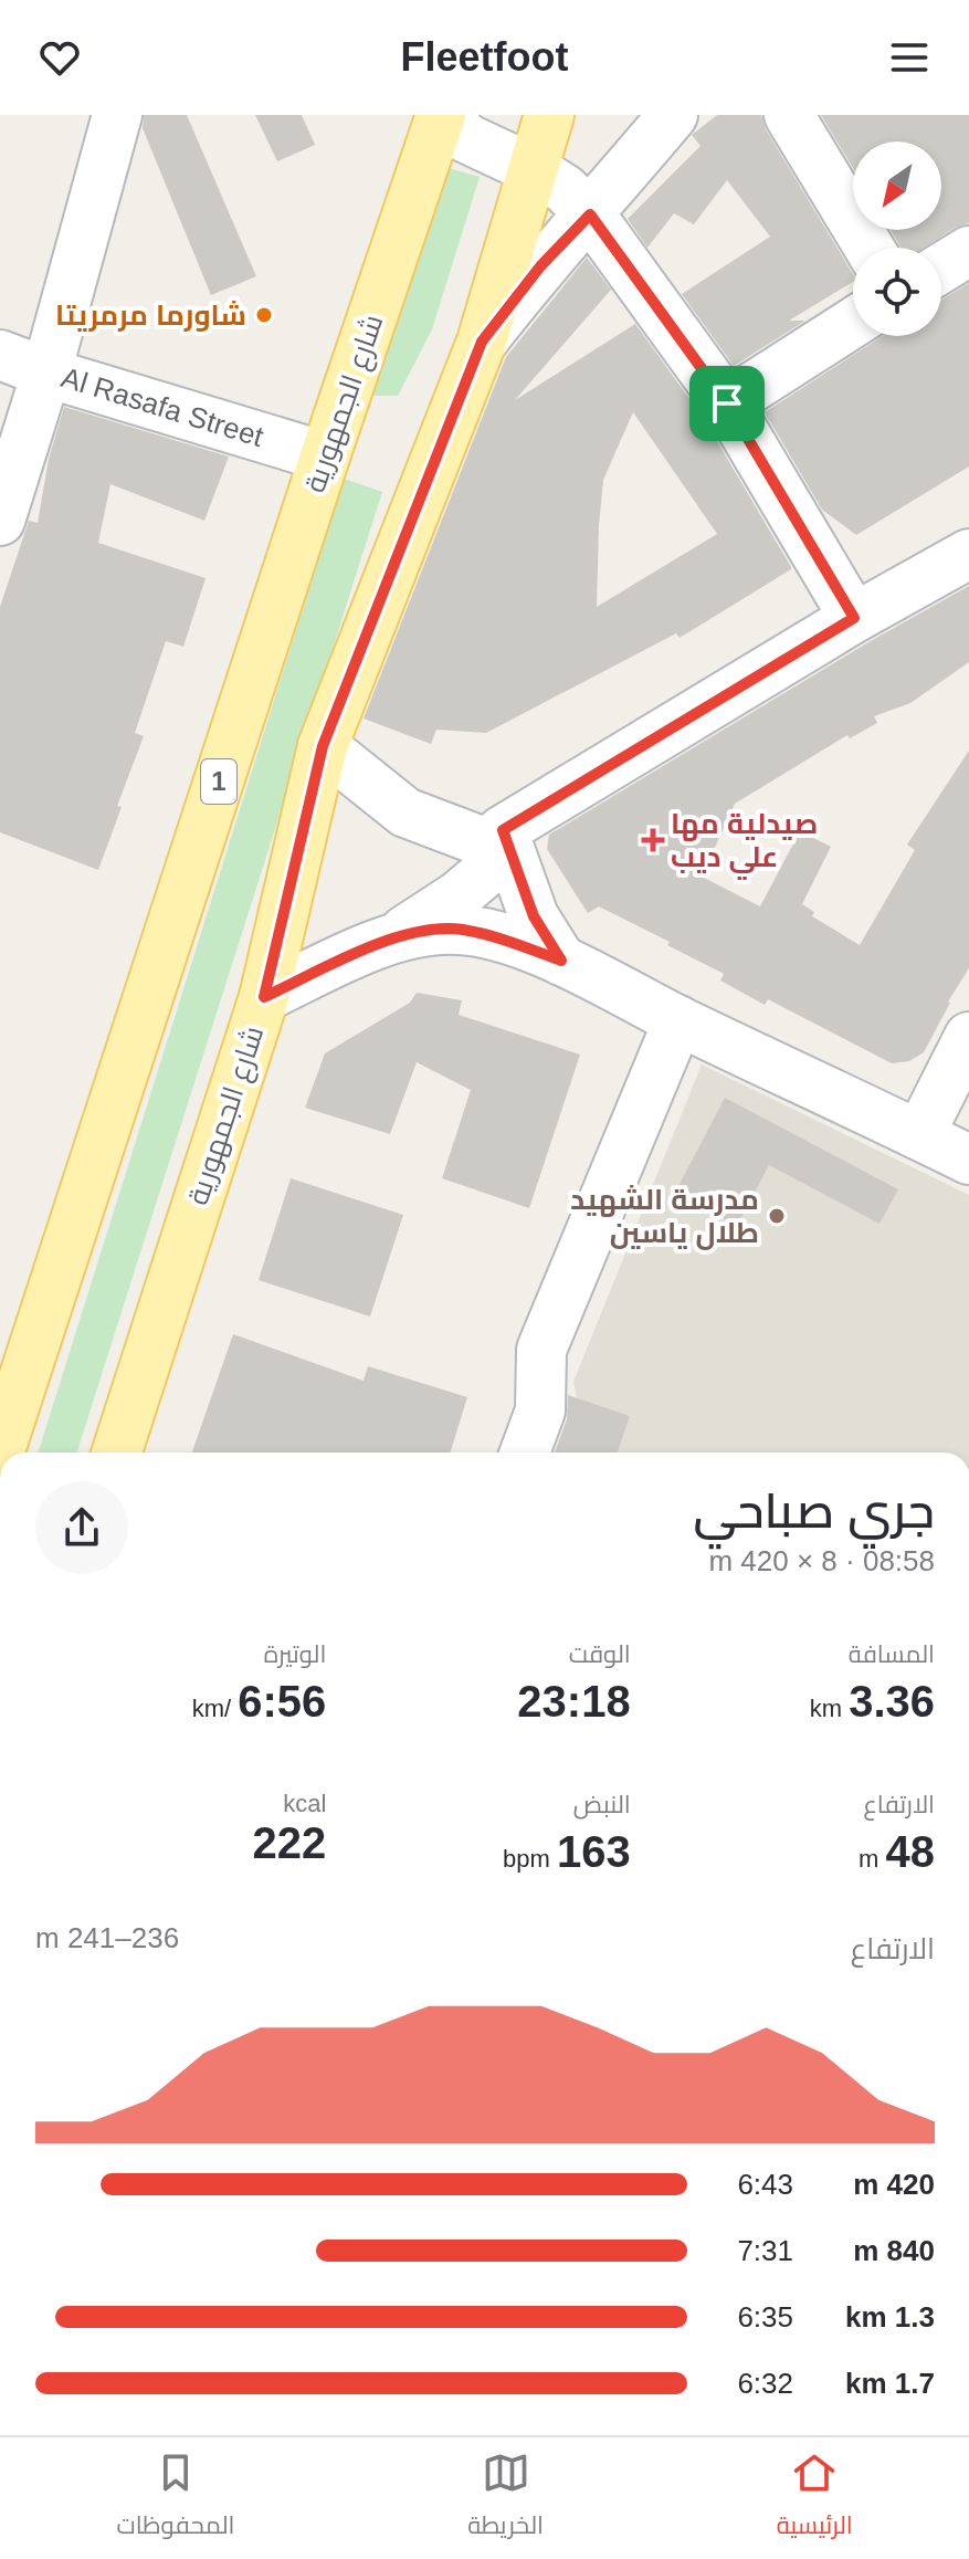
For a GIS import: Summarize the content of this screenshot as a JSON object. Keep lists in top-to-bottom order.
{
  "streets": {
    "main road": ["شارع الجمهورية", "1"],
    "street": ["Al Rasafa Street"]
  },
  "crossings": [
    ["شارع الجمهورية", "Al Rasafa Street"]
  ],
  "places": {
    "other": ["شاورما مرمريتا", "مدرسة الشهيد طلال ياسين"],
    "health": ["صيدلية مها علي ديب"]
  },
  "north": "bottom left",
  "page": {
    "header": "Fleetfoot",
    "heading": ["جري صباحي", "08:58 · 8 × 420 m"],
    "stats": [
      ["المسافة", "3.36 km"],
      ["الوقت", "23:18"],
      ["الوتيرة", "6:56 /km"],
      ["الارتفاع", "48 m"],
      ["النبض", "163 bpm"],
      ["kcal", "222"]
    ],
    "chart": ["الارتفاع", "236–241 m"],
    "list": [
      {
        "name": "420 m",
        "note": "6:43"
      },
      {
        "name": "840 m",
        "note": "7:31"
      },
      {
        "name": "1.3 km",
        "note": "6:35"
      },
      {
        "name": "1.7 km",
        "note": "6:32"
      }
    ],
    "tabs": ["الرئيسية", "الخريطة", "المحفوظات"]
  }
}
